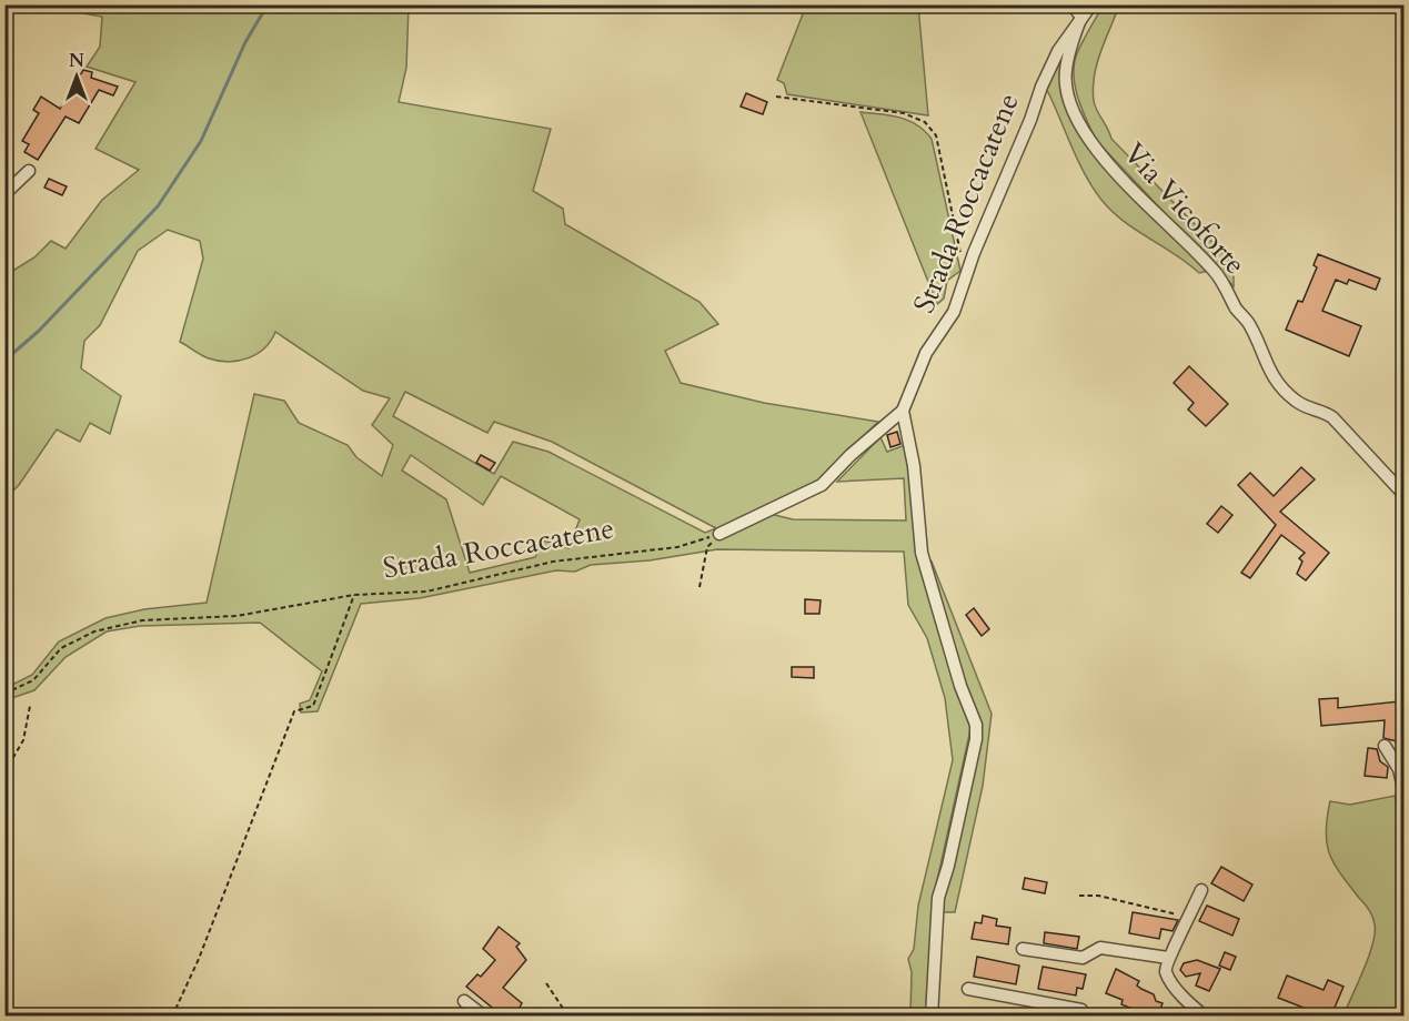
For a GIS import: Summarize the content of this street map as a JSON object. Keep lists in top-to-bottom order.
{
  "streets": {
    "street": ["Strada Roccacatene", "Via Vicoforte"]
  },
  "crossings": [
    ["Strada Roccacatene", "Via Vicoforte"]
  ],
  "north": "top"
}
